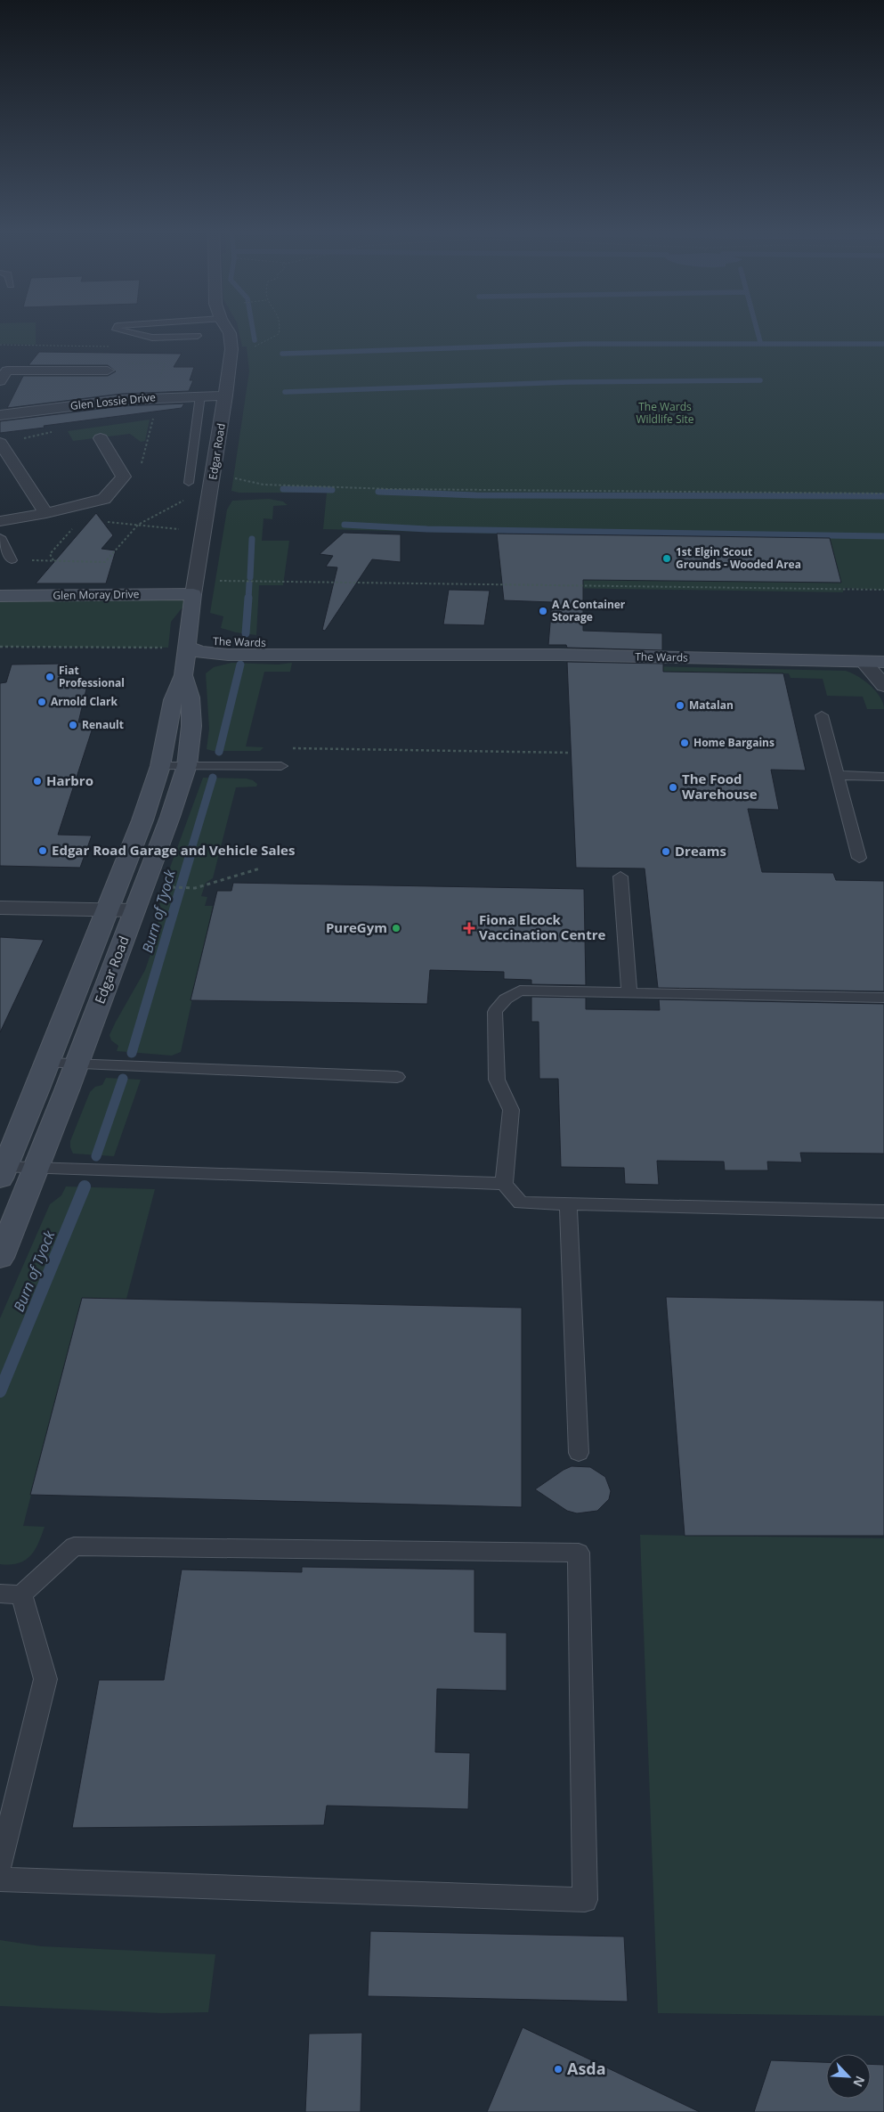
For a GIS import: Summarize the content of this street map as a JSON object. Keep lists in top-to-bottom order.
{
  "streets": {
    "street": [
      "Glen Lossie Drive",
      "Edgar Road",
      "Glen Moray Drive",
      "The Wards"
    ]
  },
  "crossings": [
    ["Glen Lossie Drive", "Edgar Road"],
    ["Edgar Road", "Glen Moray Drive"],
    ["Edgar Road", "The Wards"]
  ],
  "water": ["Burn of Tyock"],
  "parks": ["The Wards Wildlife Site"],
  "places": {
    "other": [
      "1st Elgin Scout Grounds - Wooded Area",
      "A A Container Storage",
      "Fiat Professional",
      "Arnold Clark",
      "Matalan",
      "Renault",
      "Home Bargains",
      "Harbro",
      "The Food Warehouse",
      "Edgar Road Garage and Vehicle Sales",
      "Dreams",
      "PureGym",
      "Asda"
    ],
    "health": ["Fiona Elcock Vaccination Centre"]
  },
  "north": "bottom right"
}
